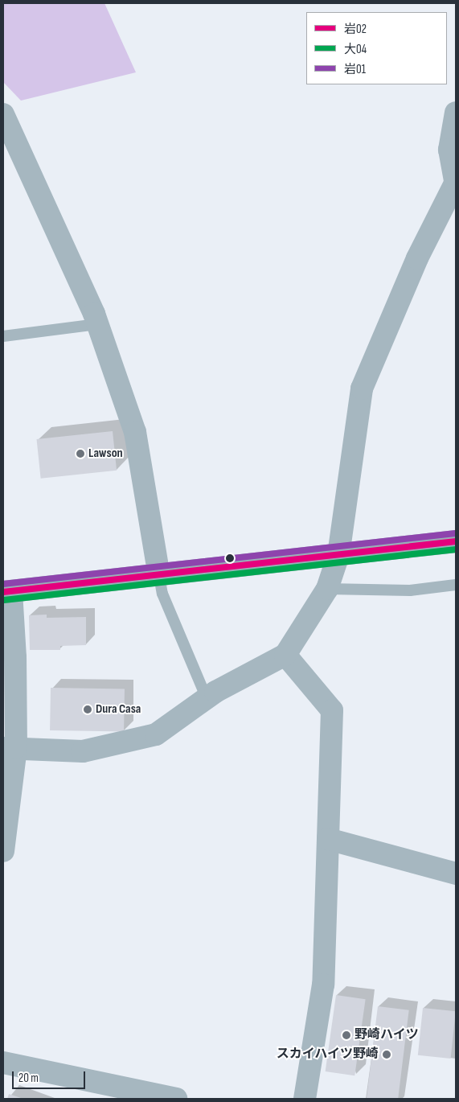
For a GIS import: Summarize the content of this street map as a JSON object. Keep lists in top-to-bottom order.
{
  "places": [
    "Lawson",
    "Dura Casa",
    "野崎ハイツ",
    "スカイハイツ野崎"
  ],
  "lines": ["transit line 岩01", "transit line 岩02", "transit line 大04"],
  "legend": ["岩02", "大04", "岩01"],
  "scale_bar": "20 m"
}
